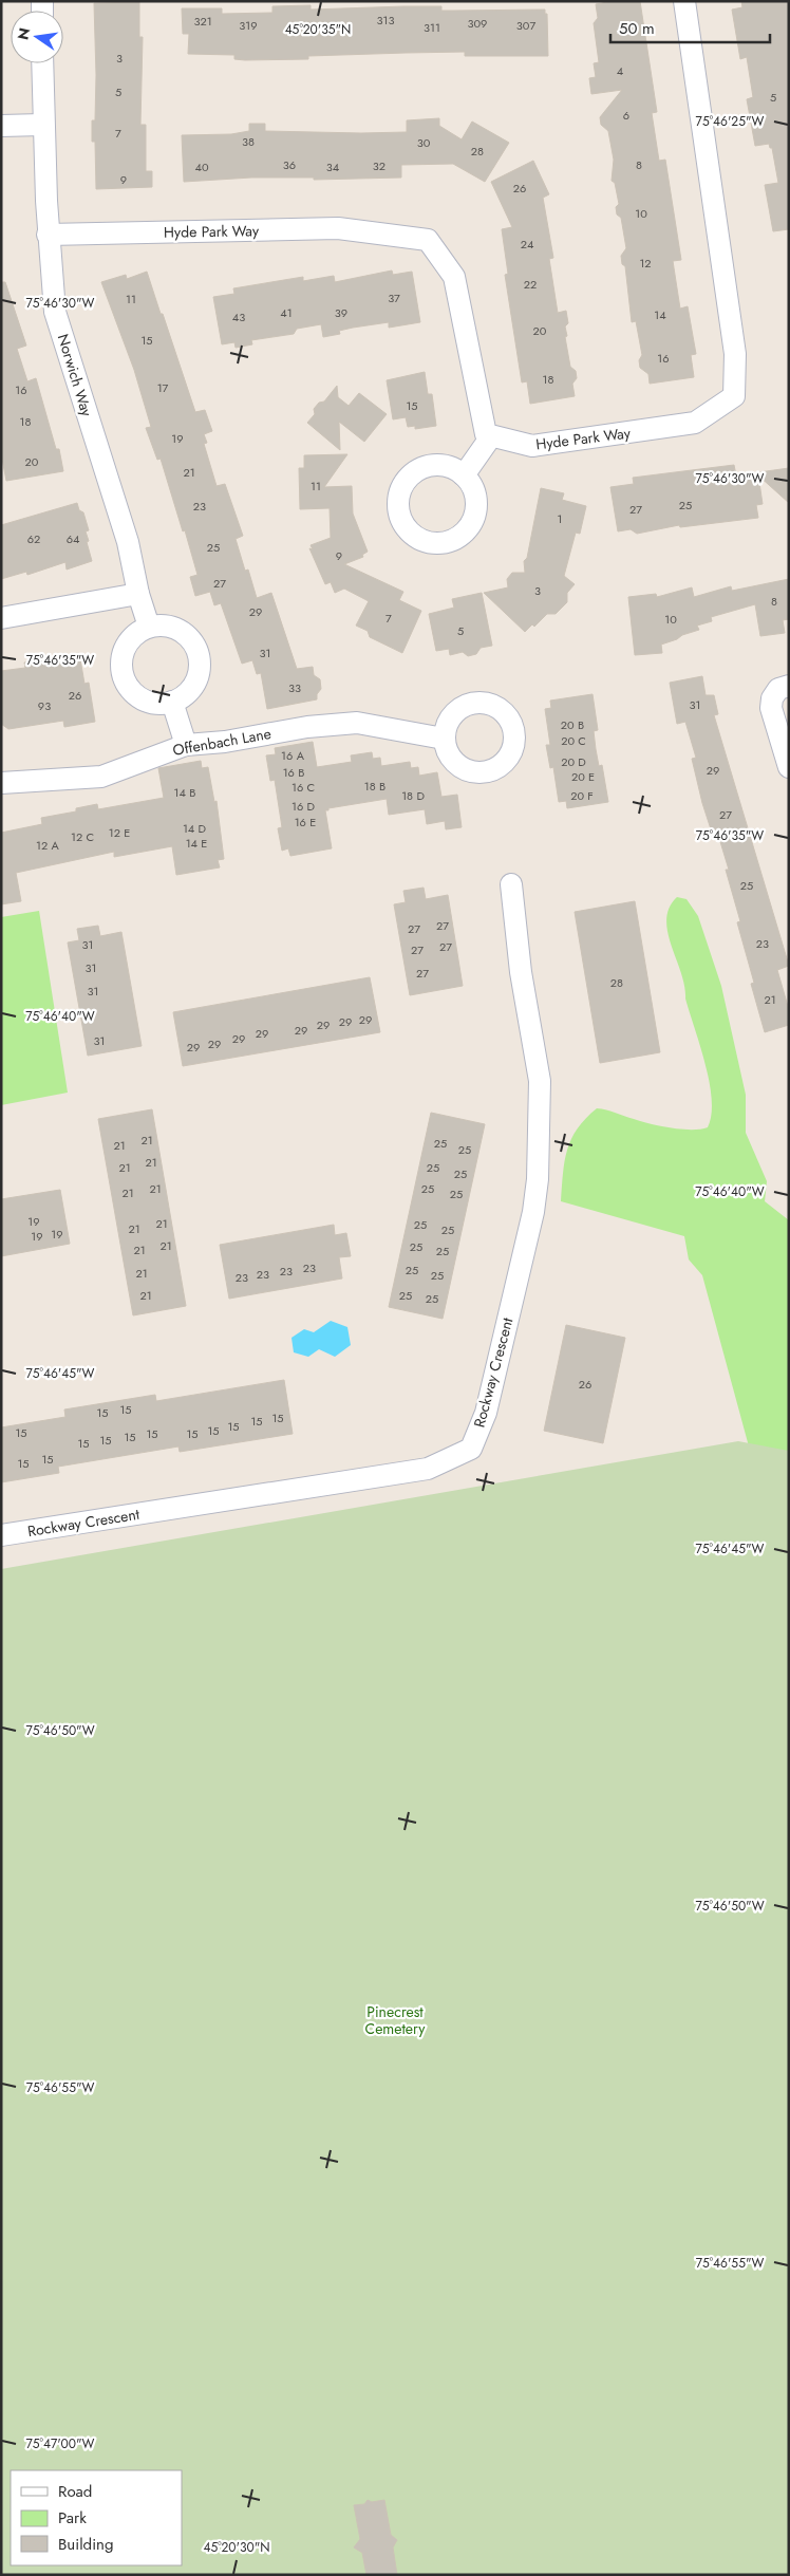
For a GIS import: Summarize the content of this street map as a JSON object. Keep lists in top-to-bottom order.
{
  "streets": {
    "street": [
      "Hyde Park Way",
      "Norwich Way",
      "Offenbach Lane",
      "Rockway Crescent"
    ]
  },
  "crossings": [
    ["Hyde Park Way", "Norwich Way"]
  ],
  "parks": ["Pinecrest Cemetery"],
  "house_numbers": [
    "313",
    "321",
    "309",
    "319",
    "307",
    "311",
    "3",
    "4",
    "5",
    "5",
    "6",
    "7",
    "38",
    "30",
    "28",
    "36",
    "8",
    "32",
    "40",
    "34",
    "9",
    "26",
    "10",
    "24",
    "12",
    "22",
    "37",
    "11",
    "41",
    "39",
    "14",
    "43",
    "20",
    "15",
    "16",
    "18",
    "17",
    "16",
    "15",
    "18",
    "19",
    "20",
    "21",
    "11",
    "25",
    "23",
    "27",
    "1",
    "62",
    "64",
    "25",
    "9",
    "27",
    "3",
    "8",
    "29",
    "7",
    "10",
    "5",
    "31",
    "33",
    "26",
    "31",
    "93",
    "20 B",
    "20 C",
    "16 A",
    "20 D",
    "29",
    "16 B",
    "20 E",
    "18 B",
    "16 C",
    "14 B",
    "18 D",
    "20 F",
    "16 D",
    "27",
    "16 E",
    "14 D",
    "12 E",
    "12 C",
    "14 E",
    "12 A",
    "25",
    "27",
    "27",
    "23",
    "31",
    "27",
    "27",
    "31",
    "27",
    "28",
    "31",
    "21",
    "29",
    "29",
    "29",
    "29",
    "29",
    "29",
    "31",
    "29",
    "29",
    "21",
    "25",
    "21",
    "25",
    "21",
    "21",
    "25",
    "25",
    "21",
    "25",
    "21",
    "25",
    "19",
    "21",
    "25",
    "21",
    "25",
    "19",
    "19",
    "21",
    "25",
    "21",
    "25",
    "23",
    "25",
    "23",
    "21",
    "23",
    "25",
    "23",
    "21",
    "25",
    "25",
    "26",
    "15",
    "15",
    "15",
    "15",
    "15",
    "15",
    "15",
    "15",
    "15",
    "15",
    "15",
    "15",
    "15",
    "15"
  ],
  "legend": ["Road", "Park", "Building"],
  "scale_bar": "50 m",
  "north": "left",
  "coordinates": [
    "45°20'35\"N",
    "75°46'25\"W",
    "75°46'30\"W",
    "75°46'35\"W",
    "75°46'40\"W",
    "75°46'45\"W",
    "75°46'50\"W",
    "75°46'55\"W",
    "75°47'00\"W",
    "45°20'30\"N"
  ]
}
